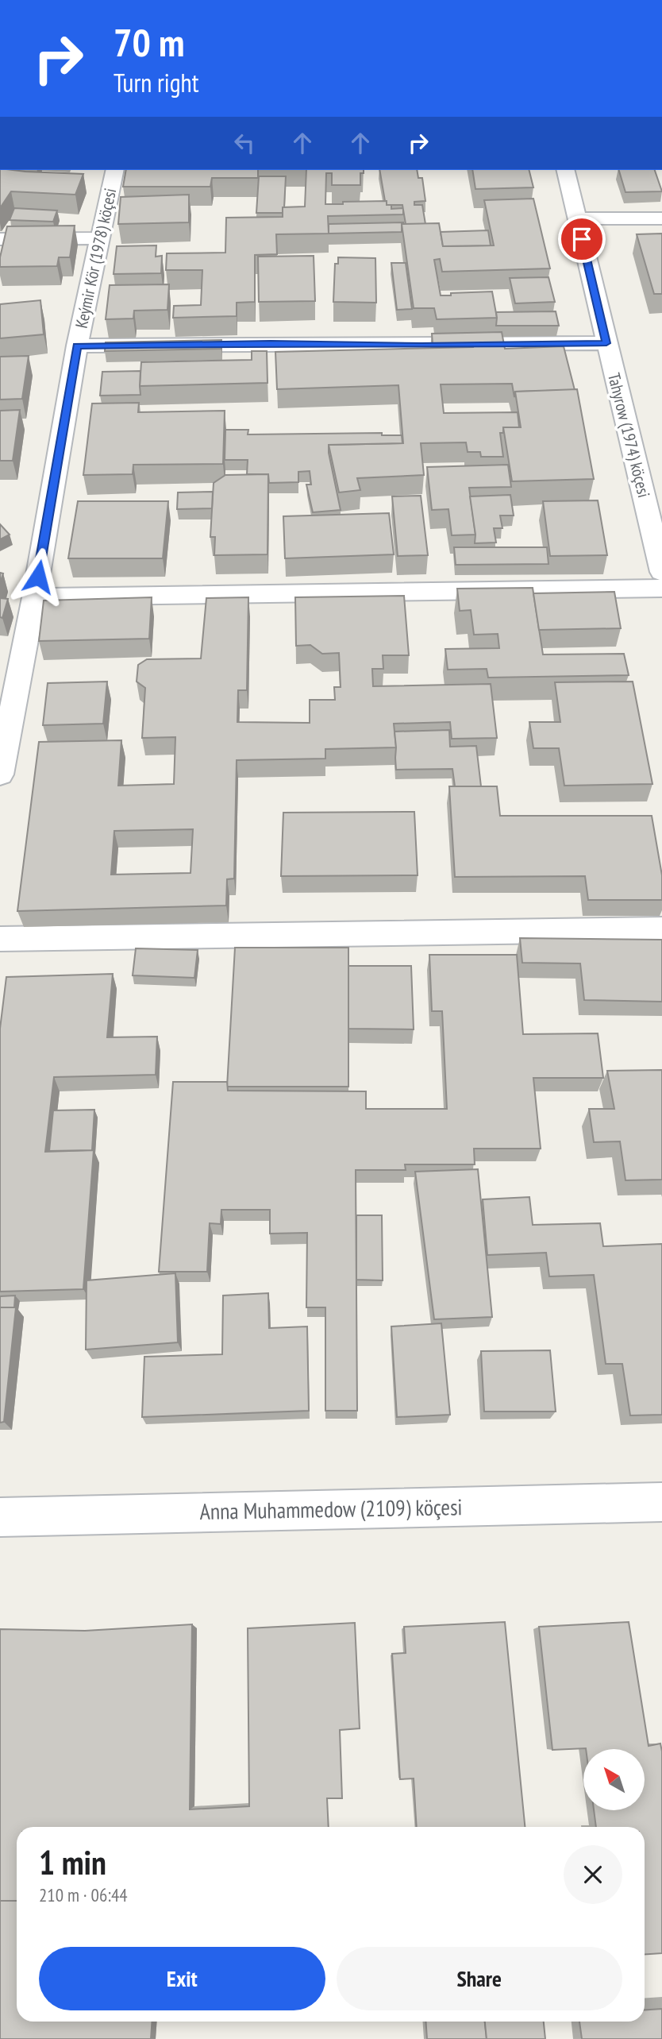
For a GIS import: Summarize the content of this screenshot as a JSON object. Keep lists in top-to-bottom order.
{
  "streets": {
    "street": ["Keýmir Kör (1978) köçesi", "Tahyrow (1974) köçesi", "Anna Muhammedow (2109) köçesi"]
  },
  "north": "top left",
  "page": {
    "turn": ["70 m", "Turn right"],
    "heading": ["1 min", "210 m · 06:44"],
    "buttons": ["Exit", "Share"]
  }
}
